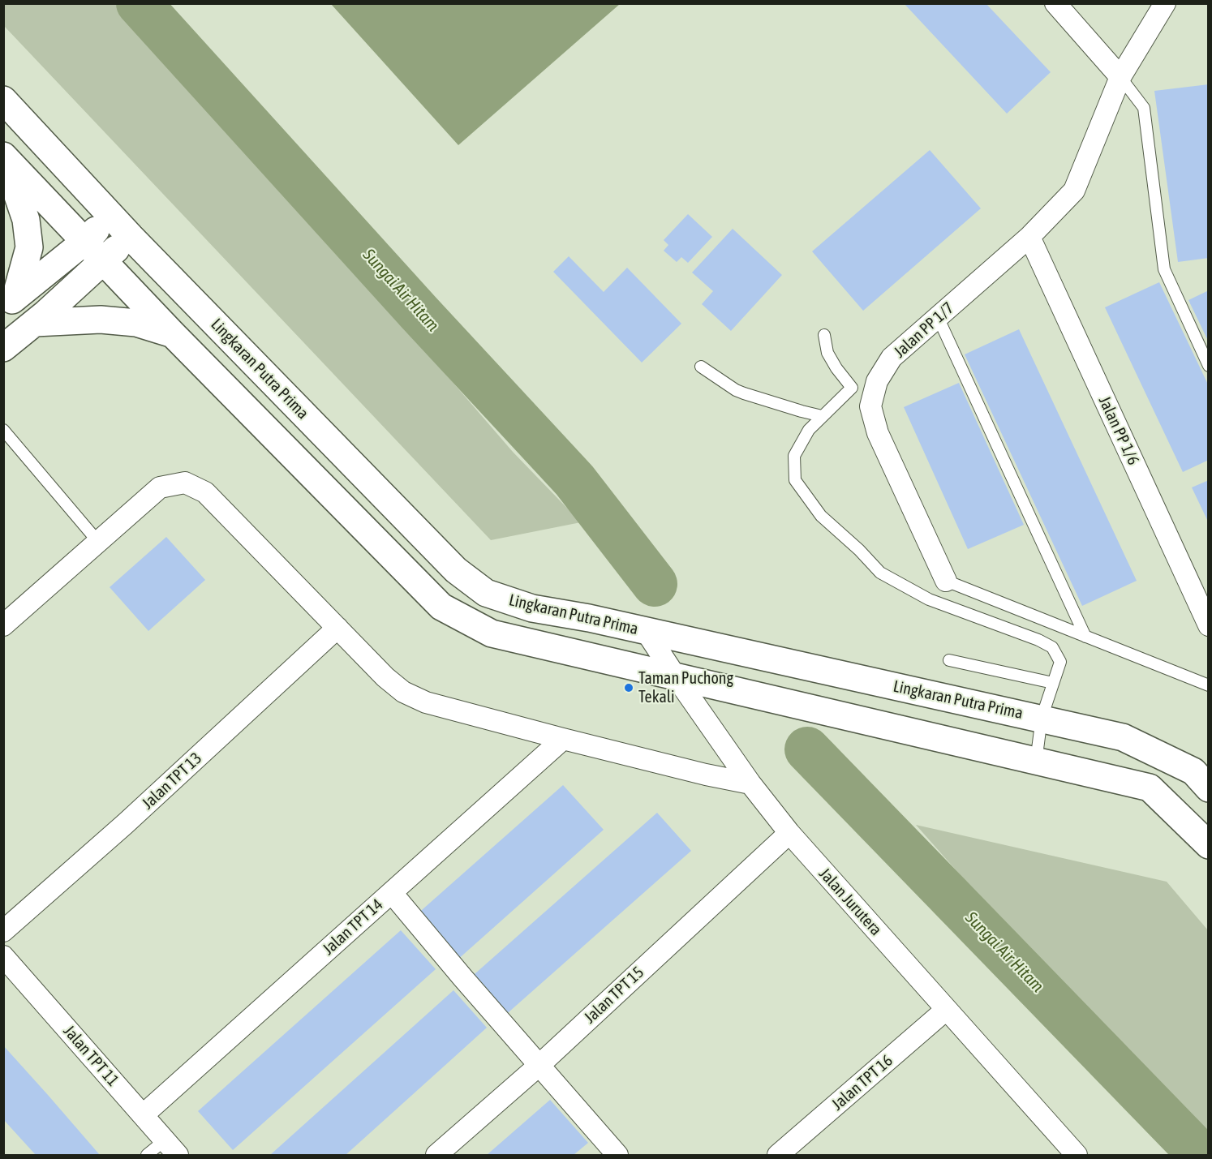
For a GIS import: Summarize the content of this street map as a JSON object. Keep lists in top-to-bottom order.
{
  "streets": {
    "main road": ["Lingkaran Putra Prima"],
    "street": [
      "Jalan PP 1/7",
      "Jalan PP 1/6",
      "Jalan TPT 13",
      "Jalan Jurutera",
      "Jalan TPT 14",
      "Jalan TPT 15",
      "Jalan TPT 11",
      "Jalan TPT 16"
    ]
  },
  "crossings": [
    ["Jalan PP 1/7", "Jalan PP 1/6"],
    ["Lingkaran Putra Prima", "Jalan Jurutera"],
    ["Jalan Jurutera", "Jalan TPT 15"],
    ["Jalan Jurutera", "Jalan TPT 16"],
    ["Jalan TPT 14", "Jalan TPT 11"]
  ],
  "water": ["Sungai Air Hitam"],
  "places": ["Taman Puchong Tekali"]
}
